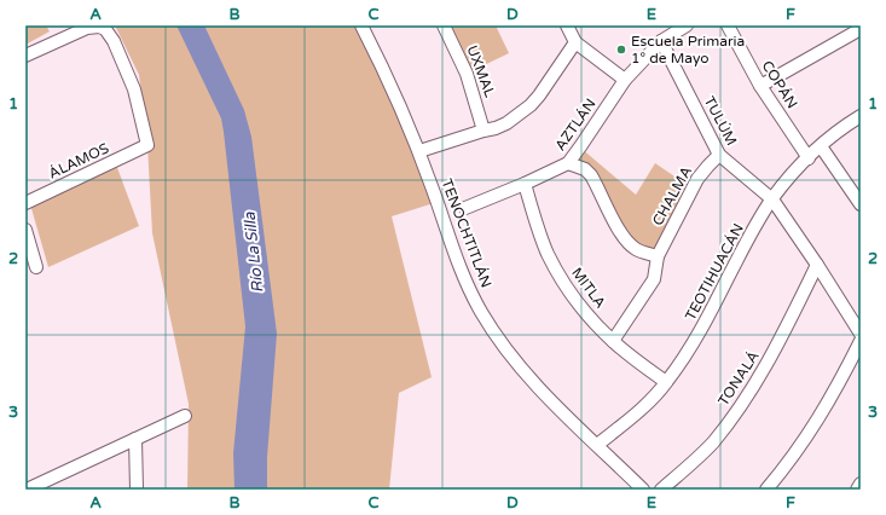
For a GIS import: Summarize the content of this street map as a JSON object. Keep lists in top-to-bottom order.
{
  "streets": {
    "street": [
      "UXMAL",
      "COPÁN",
      "TULÚM",
      "AZTLÁN",
      "ÁLAMOS",
      "CHALMA",
      "TENOCHTITLÁN",
      "TEOTIHUACÁN",
      "MITLA",
      "TONALÁ"
    ]
  },
  "crossings": [
    ["COPÁN", "TEOTIHUACÁN"],
    ["TULÚM", "AZTLÁN"],
    ["TULÚM", "CHALMA"],
    ["TULÚM", "TEOTIHUACÁN"],
    ["TULÚM", "TONALÁ"],
    ["AZTLÁN", "MITLA"],
    ["CHALMA", "MITLA"],
    ["TENOCHTITLÁN", "TEOTIHUACÁN"],
    ["TEOTIHUACÁN", "MITLA"]
  ],
  "water": ["Río La Silla"],
  "places": ["Escuela Primaria 1° de Mayo"],
  "grid": {
    "columns": [
      "A",
      "B",
      "C",
      "D",
      "E",
      "F"
    ],
    "rows": ["1", "2", "3"]
  }
}
